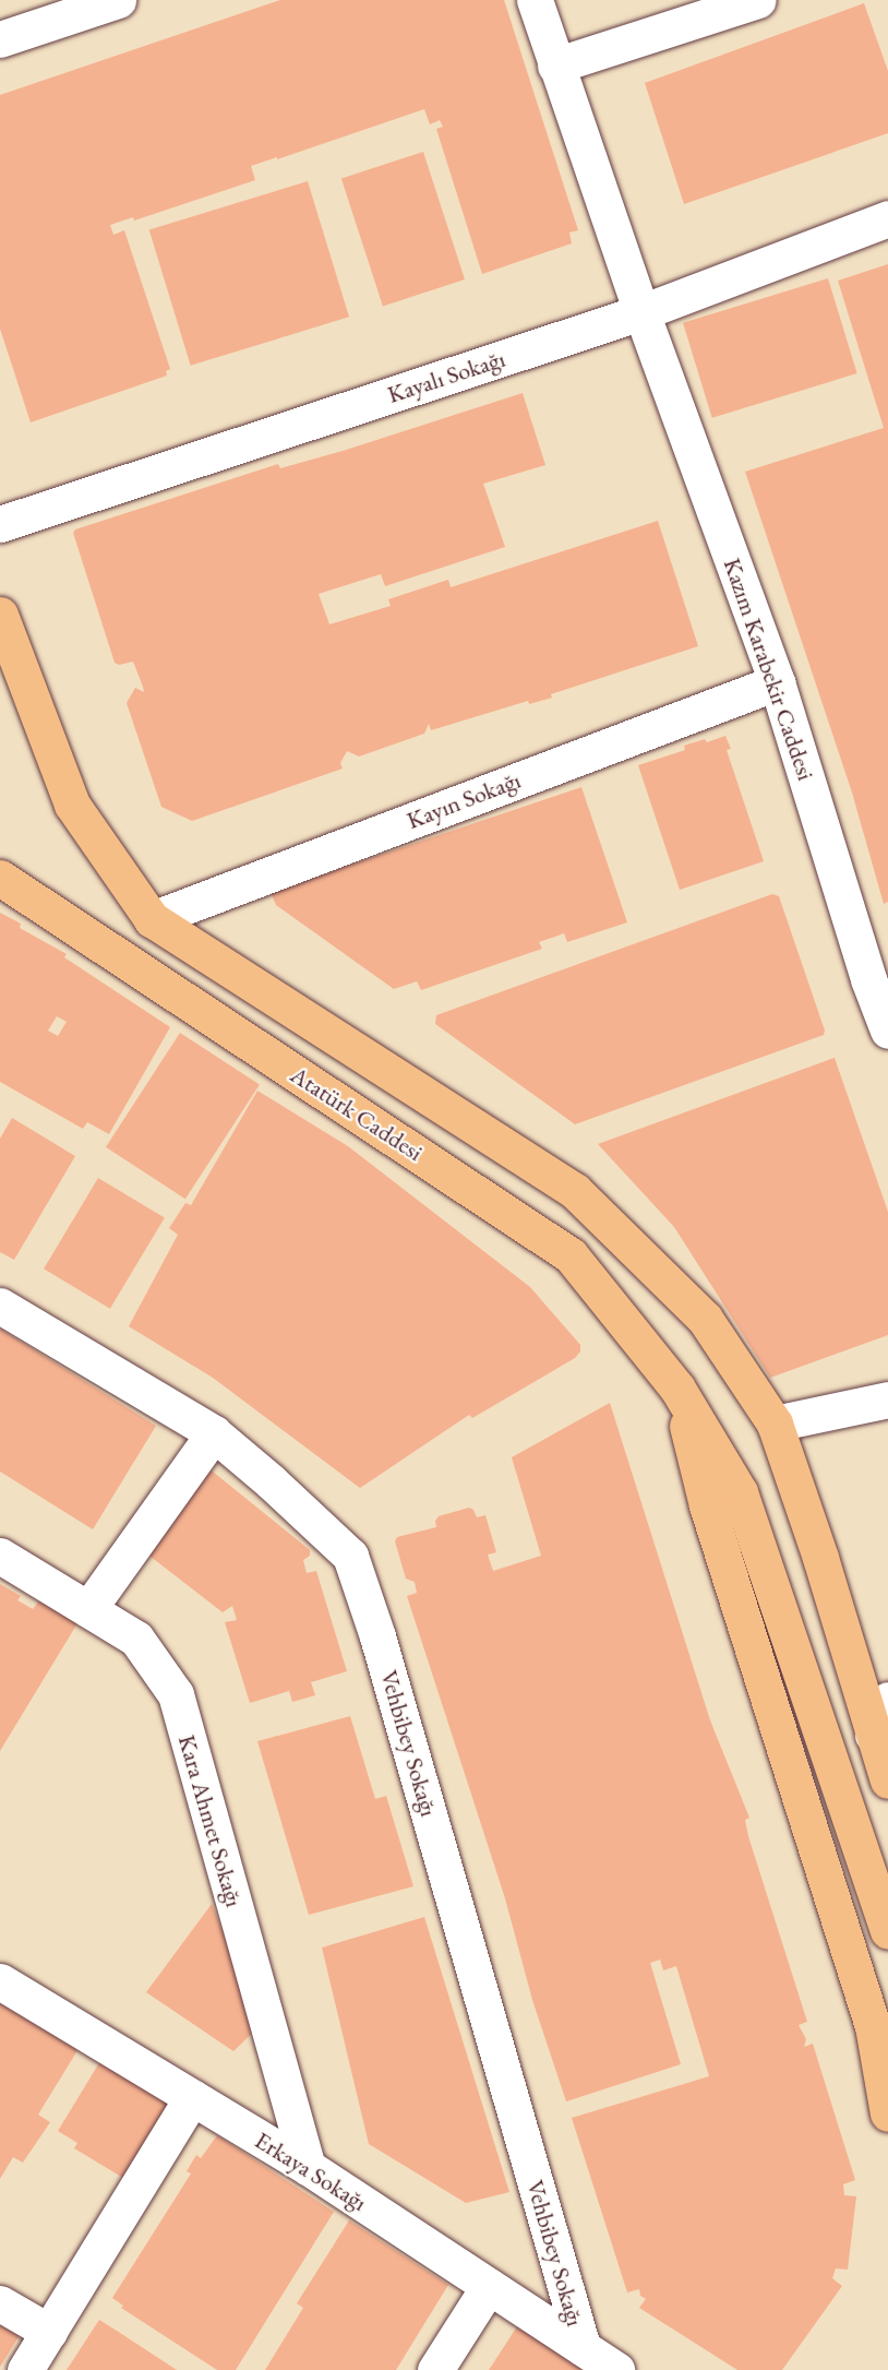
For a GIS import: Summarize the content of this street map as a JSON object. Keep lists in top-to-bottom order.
{
  "streets": {
    "main road": ["Atatürk Caddesi"],
    "street": [
      "Kayalı Sokağı",
      "Kazım Karabekir Caddesi",
      "Kayın Sokağı",
      "Vehbibey Sokağı",
      "Kara Ahmet Sokağı",
      "Erkaya Sokağı"
    ]
  },
  "crossings": [
    ["Kayalı Sokağı", "Kazım Karabekir Caddesi"],
    ["Kazım Karabekir Caddesi", "Kayın Sokağı"],
    ["Vehbibey Sokağı", "Erkaya Sokağı"],
    ["Kara Ahmet Sokağı", "Erkaya Sokağı"]
  ]
}
